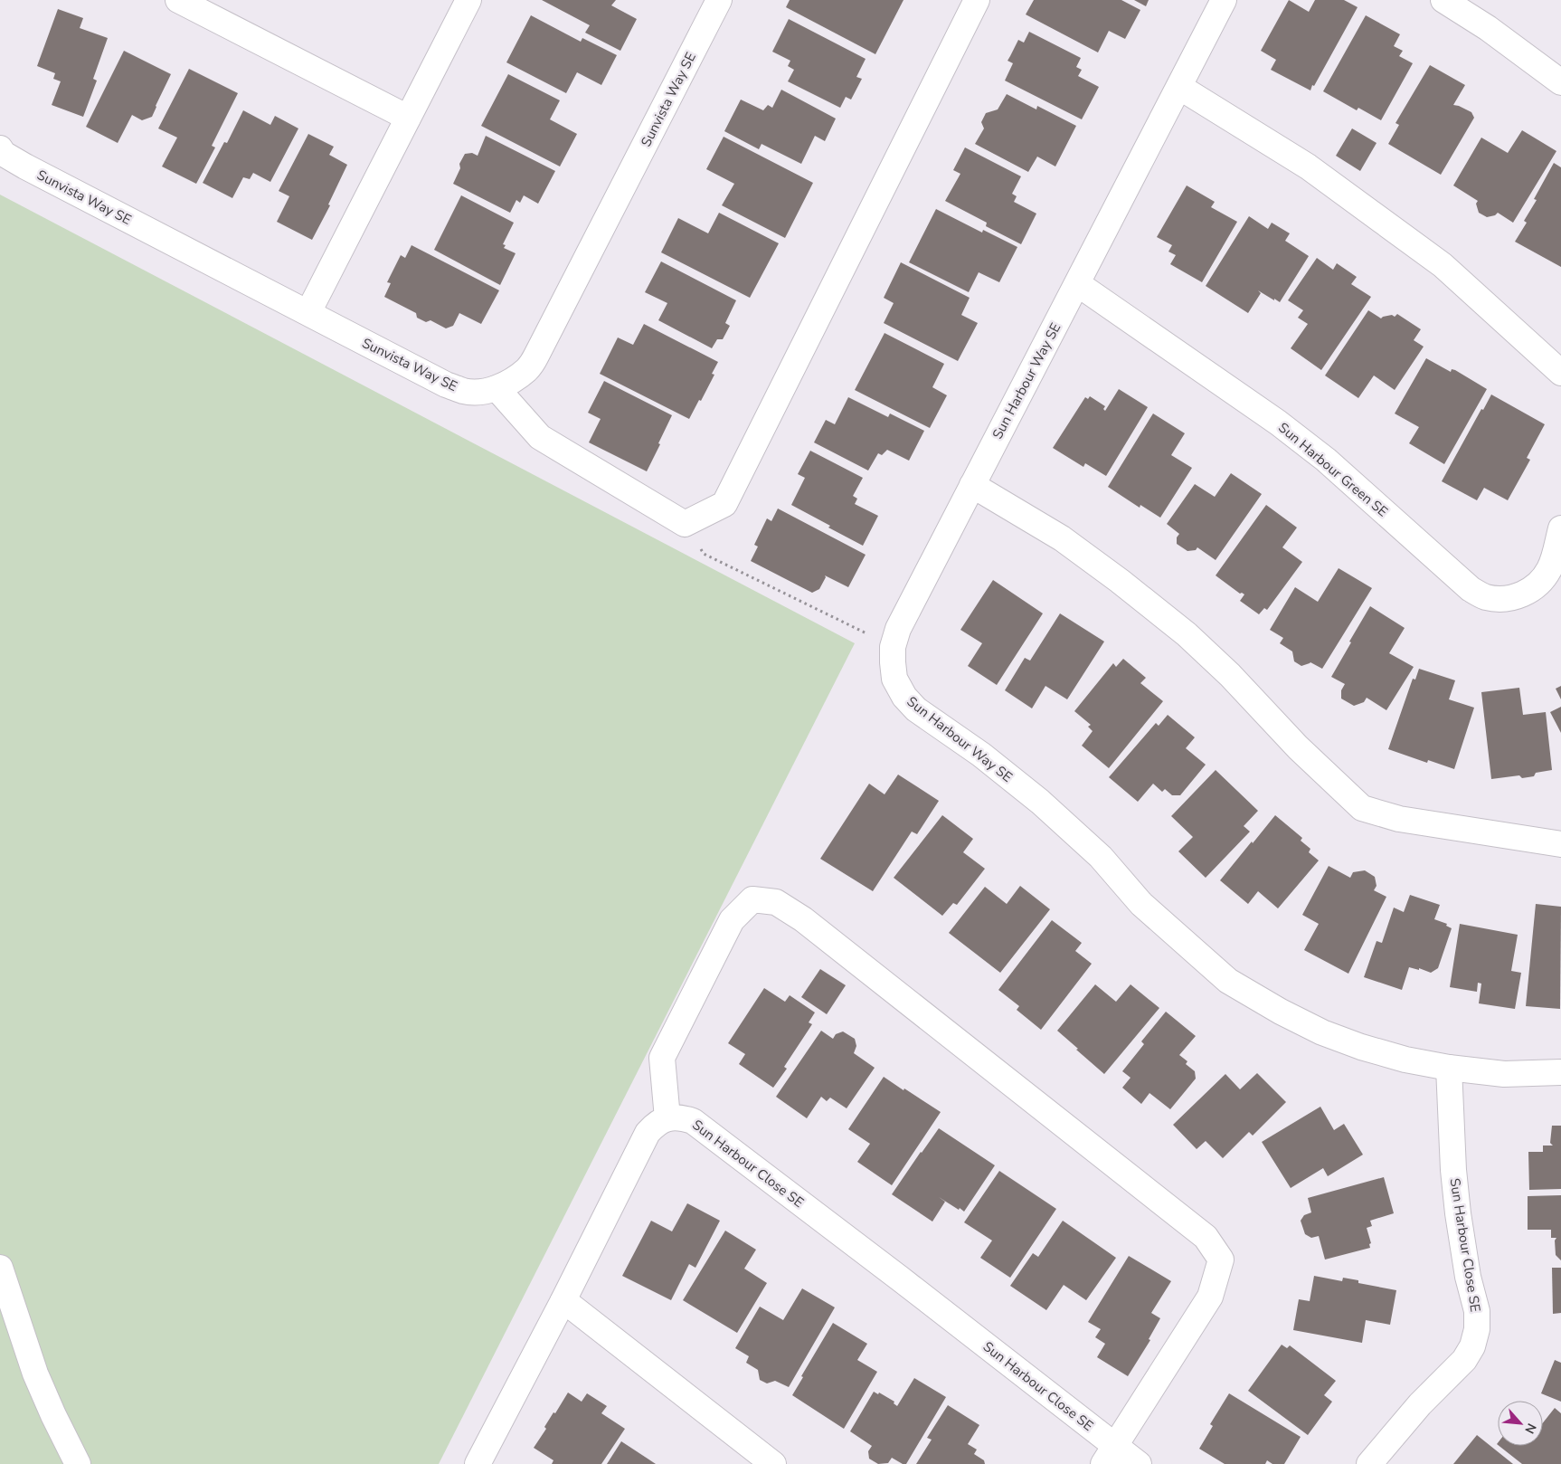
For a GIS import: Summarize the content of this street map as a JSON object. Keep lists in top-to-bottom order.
{
  "streets": {
    "main road": [
      "Sunvista Way SE",
      "Sun Harbour Way SE",
      "Sun Harbour Green SE",
      "Sun Harbour Close SE"
    ]
  },
  "crossings": [
    ["Sun Harbour Way SE", "Sun Harbour Green SE"],
    ["Sun Harbour Way SE", "Sun Harbour Close SE"]
  ],
  "north": "bottom right"
}
